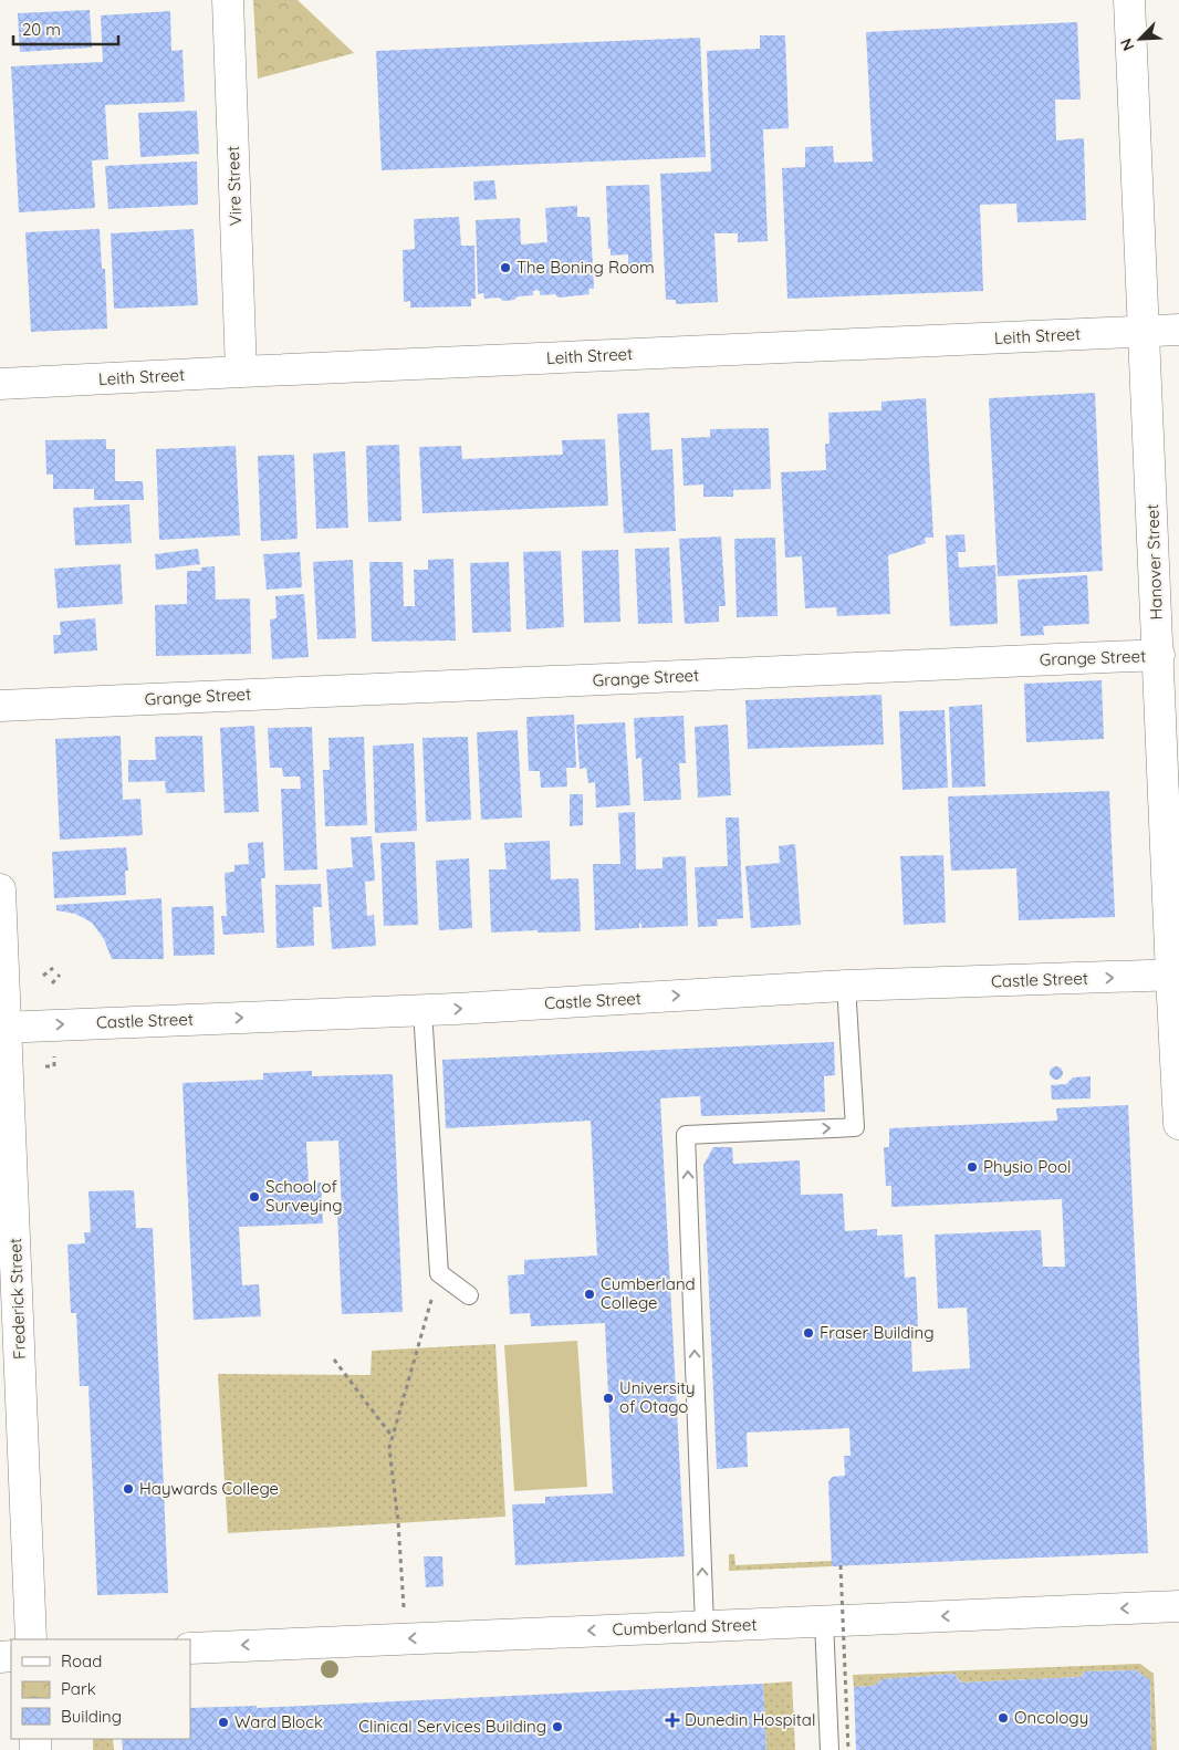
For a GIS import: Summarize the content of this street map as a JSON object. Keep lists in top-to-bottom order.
{
  "streets": {
    "main road": [
      "Vire Street",
      "Leith Street",
      "Hanover Street",
      "Grange Street",
      "Castle Street",
      "Frederick Street",
      "Cumberland Street"
    ]
  },
  "crossings": [
    ["Vire Street", "Leith Street"],
    ["Leith Street", "Hanover Street"],
    ["Hanover Street", "Grange Street"],
    ["Hanover Street", "Castle Street"],
    ["Castle Street", "Frederick Street"]
  ],
  "one_way": ["Castle Street", "Cumberland Street"],
  "places": {
    "other": [
      "The Boning Room",
      "Physio Pool",
      "School of Surveying",
      "Cumberland College",
      "Fraser Building",
      "University of Otago",
      "Haywards College",
      "Oncology",
      "Ward Block",
      "Clinical Services Building"
    ],
    "health": ["Dunedin Hospital"]
  },
  "legend": ["Road", "Park", "Building"],
  "scale_bar": "20 m",
  "north": "bottom left"
}
